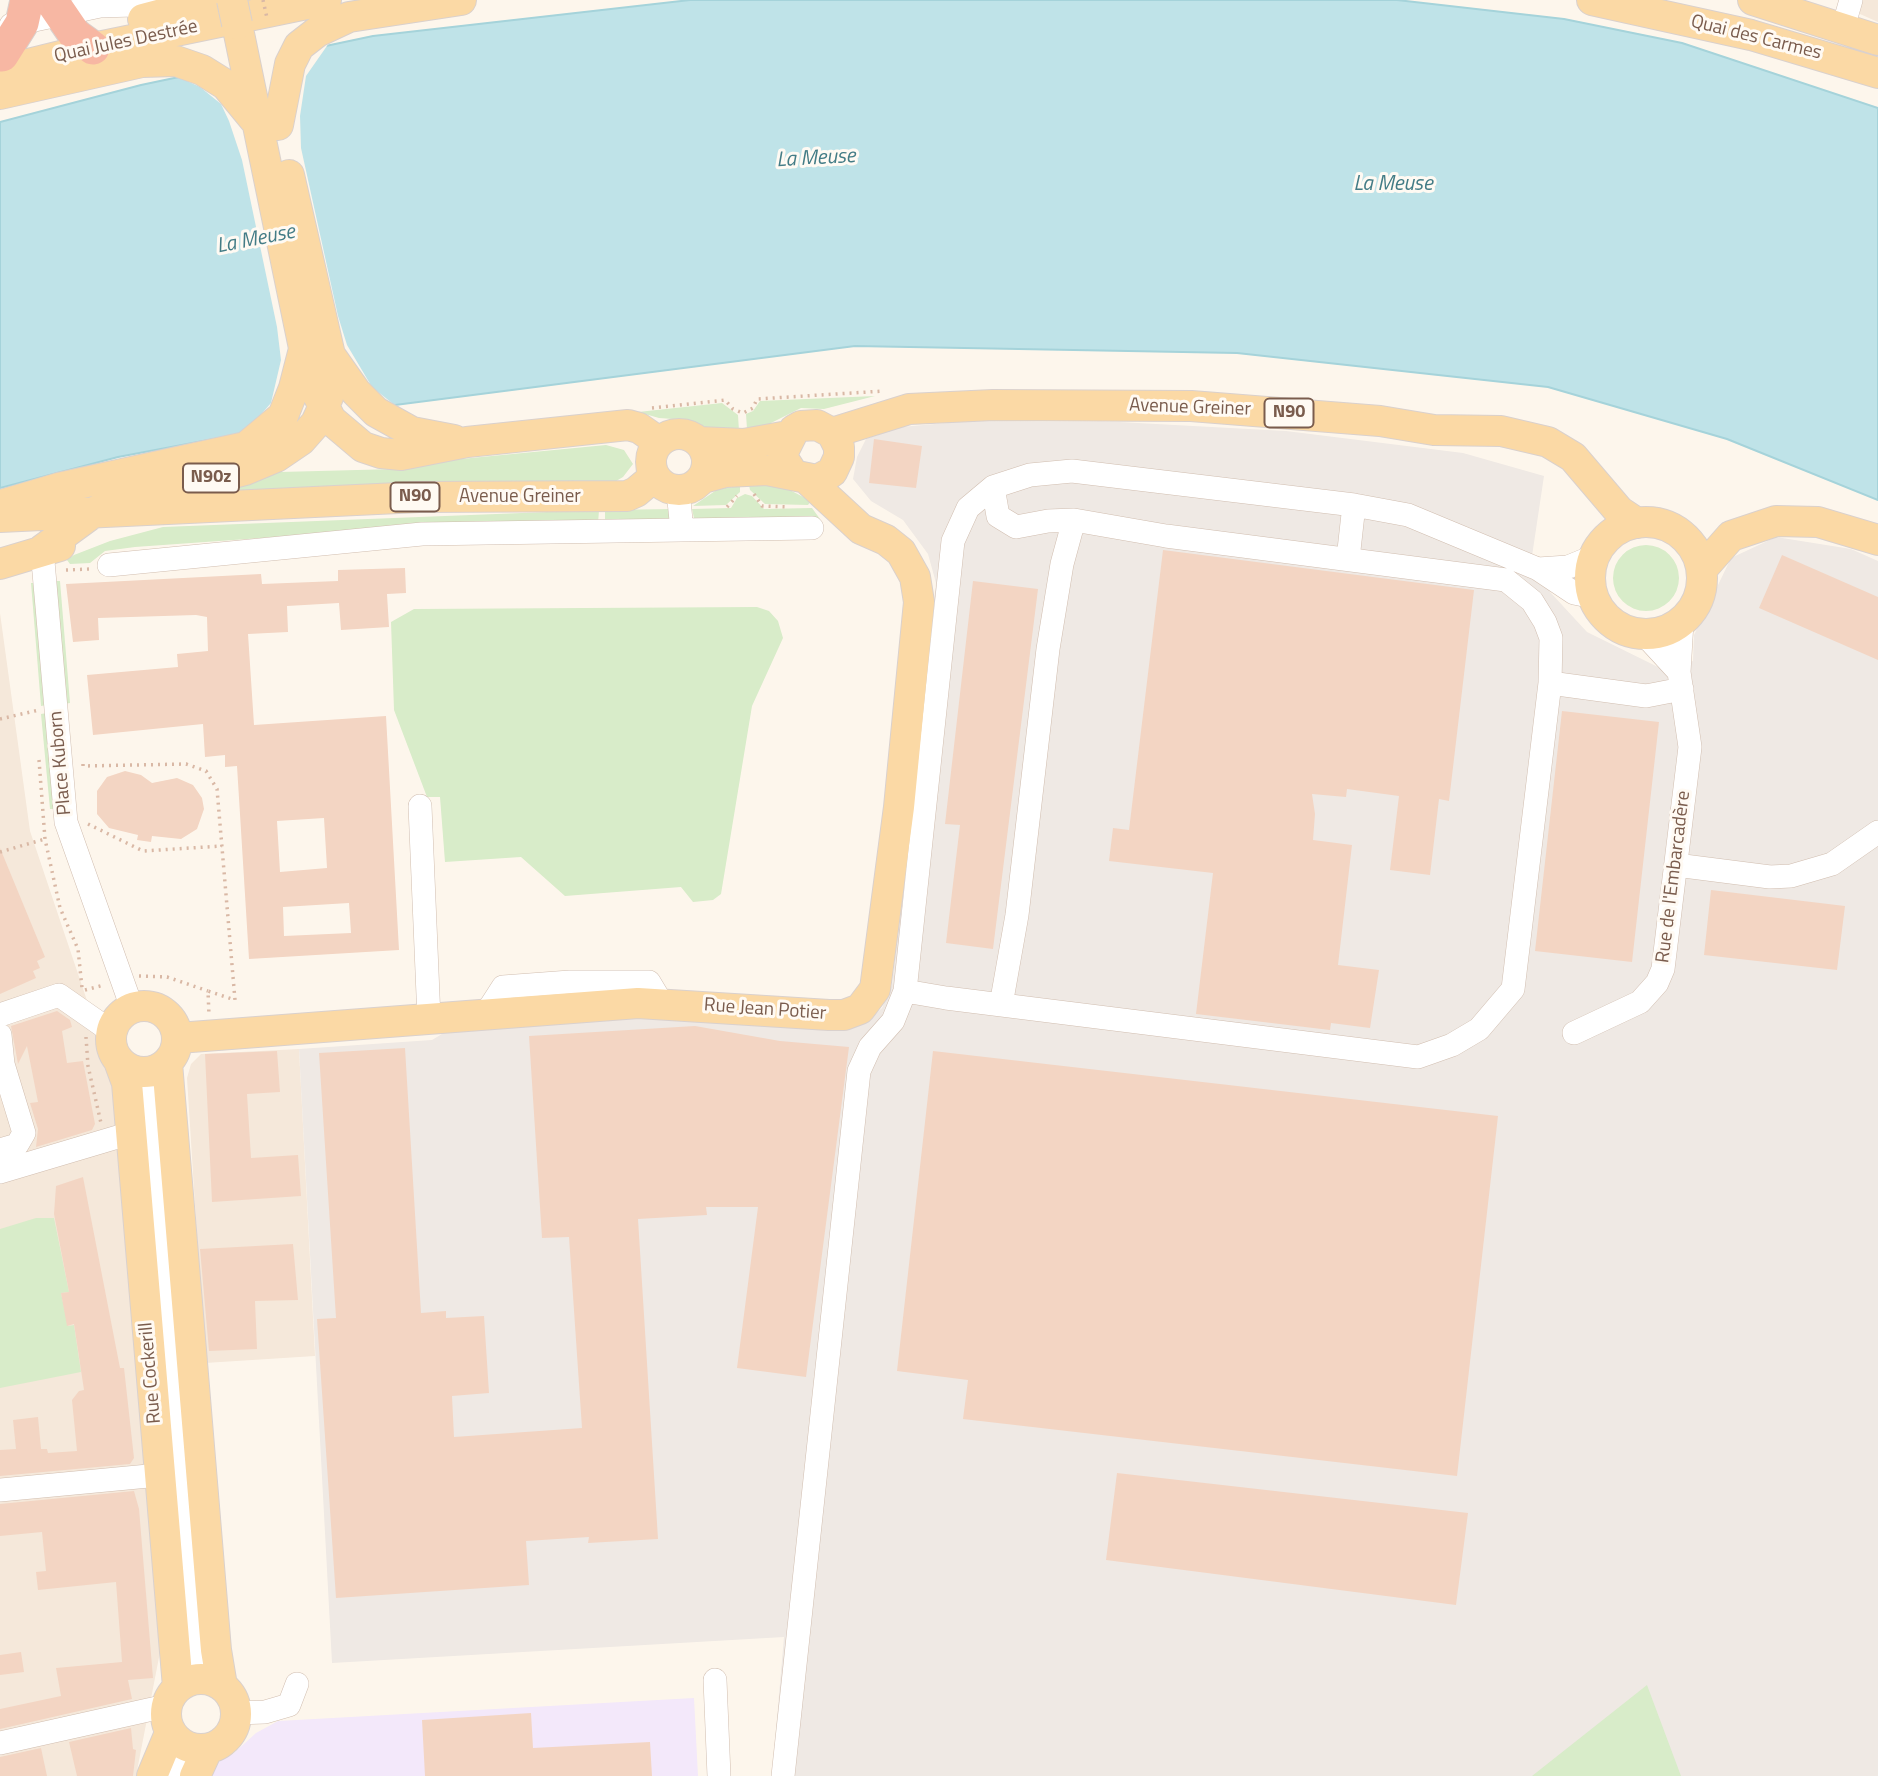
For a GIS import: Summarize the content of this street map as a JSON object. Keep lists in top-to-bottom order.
{
  "streets": {
    "main road": [
      "Quai des Carmes",
      "Quai Jules Destrée",
      "Avenue Greiner",
      "N90",
      "N90z",
      "Rue Jean Potier",
      "Rue Cockerill"
    ],
    "street": ["Place Kuborn", "Rue de l'Embarcadère"]
  },
  "crossings": [
    ["Avenue Greiner", "N90"],
    ["Avenue Greiner", "N90z"],
    ["Avenue Greiner", "Place Kuborn"],
    ["Avenue Greiner", "Rue de l'Embarcadère"],
    ["Avenue Greiner", "Rue Jean Potier"],
    ["N90", "N90z"],
    ["N90", "Place Kuborn"],
    ["N90", "Rue Jean Potier"],
    ["N90z", "Place Kuborn"],
    ["Place Kuborn", "Rue Jean Potier"],
    ["Place Kuborn", "Rue Cockerill"],
    ["Rue Jean Potier", "Rue Cockerill"]
  ],
  "water": ["La Meuse"]
}
